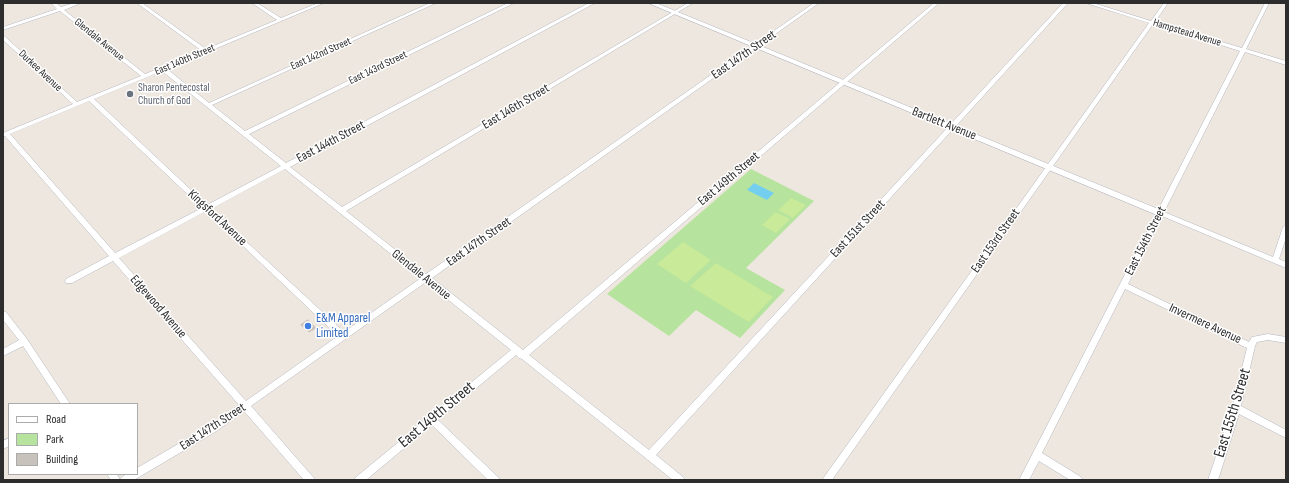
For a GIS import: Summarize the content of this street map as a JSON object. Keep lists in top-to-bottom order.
{
  "streets": {
    "street": [
      "Hampstead Avenue",
      "Glendale Avenue",
      "East 142nd Street",
      "East 147th Street",
      "East 140th Street",
      "East 143rd Street",
      "Durkee Avenue",
      "East 146th Street",
      "Bartlett Avenue",
      "East 144th Street",
      "East 149th Street",
      "Kingsford Avenue",
      "East 151st Street",
      "East 153rd Street",
      "East 154th Street",
      "Edgewood Avenue",
      "Invermere Avenue",
      "East 155th Street"
    ]
  },
  "crossings": [
    ["Hampstead Avenue", "East 153rd Street"],
    ["Hampstead Avenue", "East 154th Street"],
    ["Glendale Avenue", "East 142nd Street"],
    ["Glendale Avenue", "East 147th Street"],
    ["Glendale Avenue", "East 140th Street"],
    ["Glendale Avenue", "East 143rd Street"],
    ["Glendale Avenue", "East 146th Street"],
    ["Glendale Avenue", "East 144th Street"],
    ["Glendale Avenue", "East 149th Street"],
    ["Glendale Avenue", "East 151st Street"],
    ["East 147th Street", "Bartlett Avenue"],
    ["East 147th Street", "Kingsford Avenue"],
    ["East 147th Street", "Edgewood Avenue"],
    ["East 140th Street", "Durkee Avenue"],
    ["East 140th Street", "Kingsford Avenue"],
    ["East 140th Street", "Edgewood Avenue"],
    ["East 146th Street", "Bartlett Avenue"],
    ["Bartlett Avenue", "East 149th Street"],
    ["Bartlett Avenue", "East 151st Street"],
    ["Bartlett Avenue", "East 153rd Street"],
    ["Bartlett Avenue", "East 154th Street"],
    ["East 144th Street", "Kingsford Avenue"],
    ["East 144th Street", "Edgewood Avenue"],
    ["East 154th Street", "Invermere Avenue"],
    ["Invermere Avenue", "East 155th Street"]
  ],
  "places": ["Sharon Pentecostal Church of God", "E&M Apparel Limited"],
  "legend": ["Road", "Park", "Building"]
}
